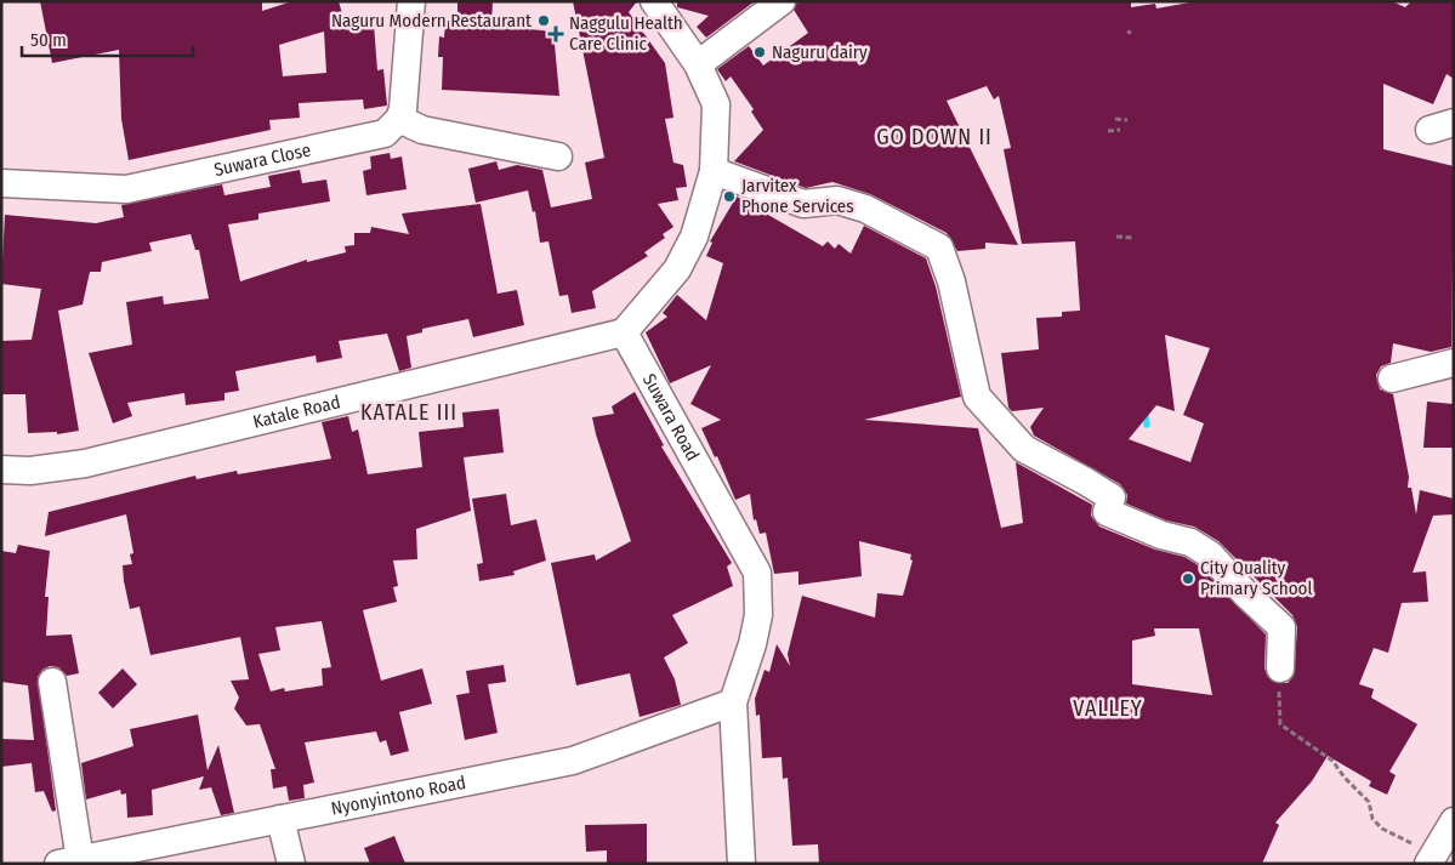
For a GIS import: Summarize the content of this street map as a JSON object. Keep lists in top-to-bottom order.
{
  "streets": {
    "street": [
      "Suwara Close",
      "Katale Road",
      "Suwara Road",
      "Nyonyintono Road"
    ]
  },
  "crossings": [
    ["Katale Road", "Suwara Road"],
    ["Suwara Road", "Nyonyintono Road"]
  ],
  "districts": ["GO DOWN II", "KATALE III", "VALLEY"],
  "places": {
    "other": [
      "Naguru Modern Restaurant",
      "Naguru dairy",
      "Jarvitex Phone Services",
      "City Quality Primary School"
    ],
    "health": ["Naggulu Health Care Clinic"]
  },
  "scale_bar": "50 m"
}
